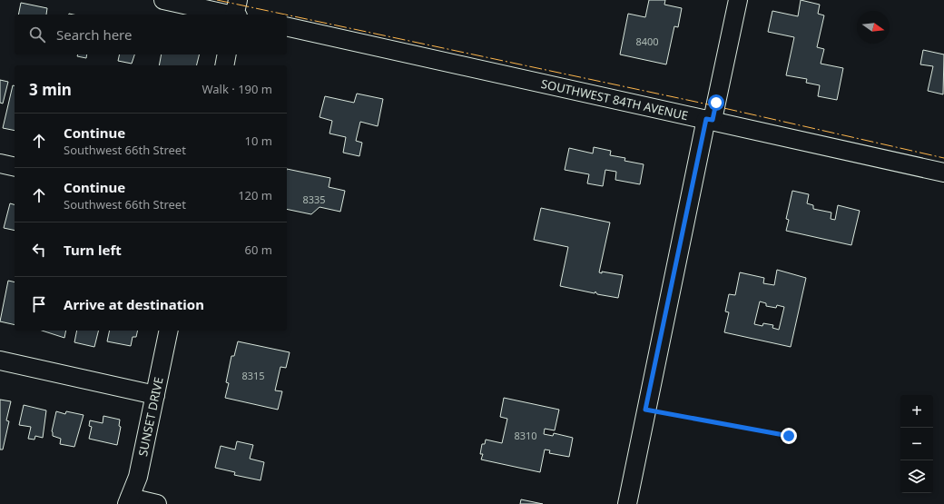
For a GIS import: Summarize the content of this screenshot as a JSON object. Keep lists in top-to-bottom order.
{
  "streets": {
    "street": ["SOUTHWEST 84TH AVENUE", "SUNSET DRIVE"]
  },
  "house_numbers": [
    "8400",
    "8335",
    "8315",
    "8310"
  ],
  "north": "right",
  "page": {
    "search": "Search here",
    "heading": ["3 min", "Walk · 190 m"],
    "list": [
      ["Continue", "Southwest 66th Street", "10 m"],
      ["Continue", "Southwest 66th Street", "120 m"],
      ["Turn left", "60 m"],
      "Arrive at destination"
    ],
    "map_buttons": ["+", "−"]
  }
}
